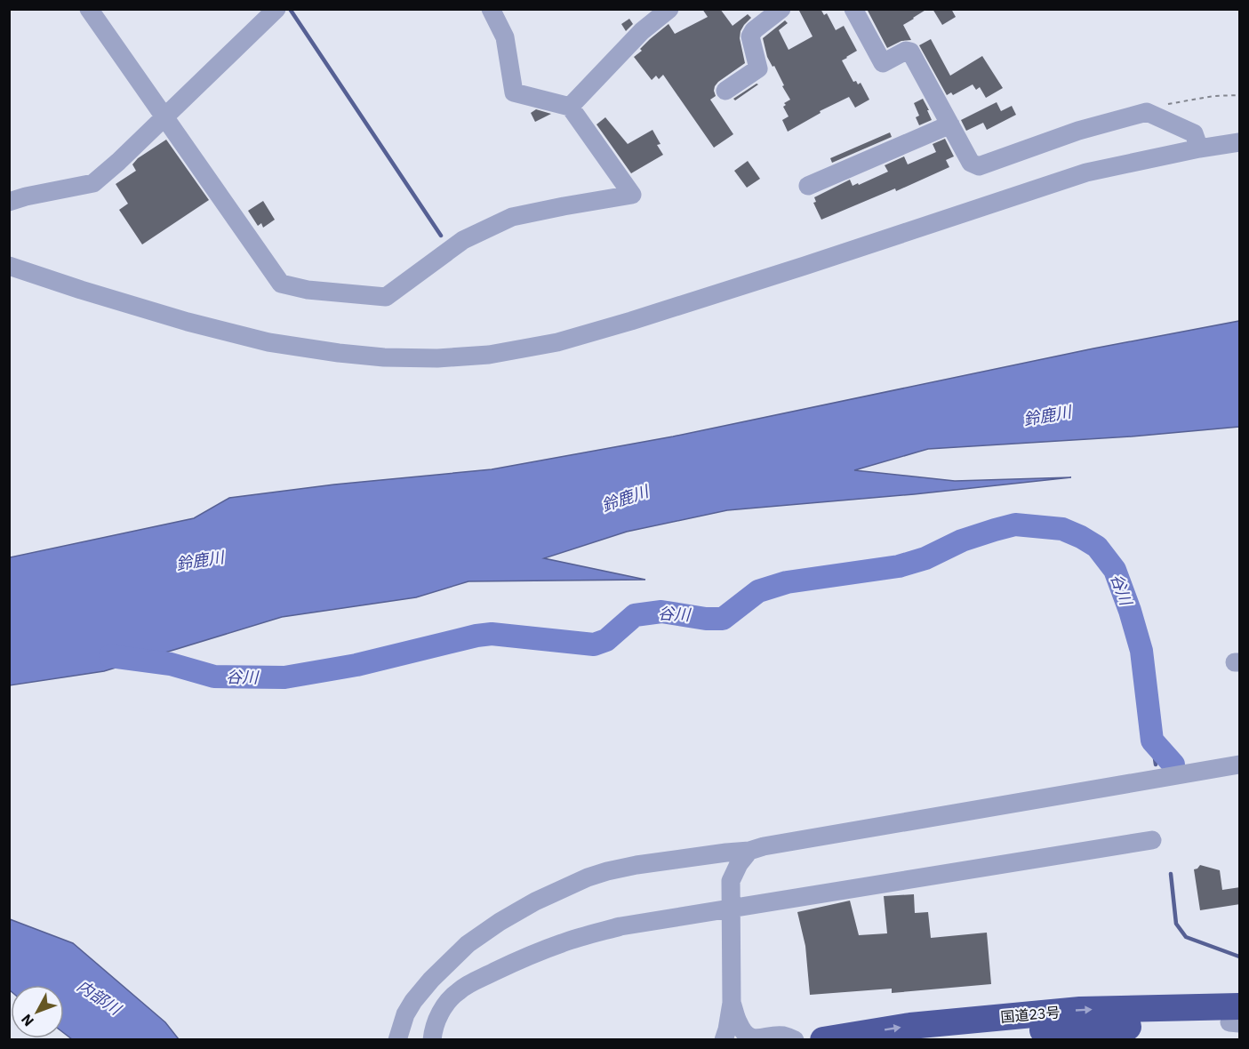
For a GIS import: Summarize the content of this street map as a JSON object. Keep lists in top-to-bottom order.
{
  "streets": {
    "highway": ["国道23号"]
  },
  "water": ["鈴鹿川", "谷川", "内部川"],
  "north": "bottom left"
}
